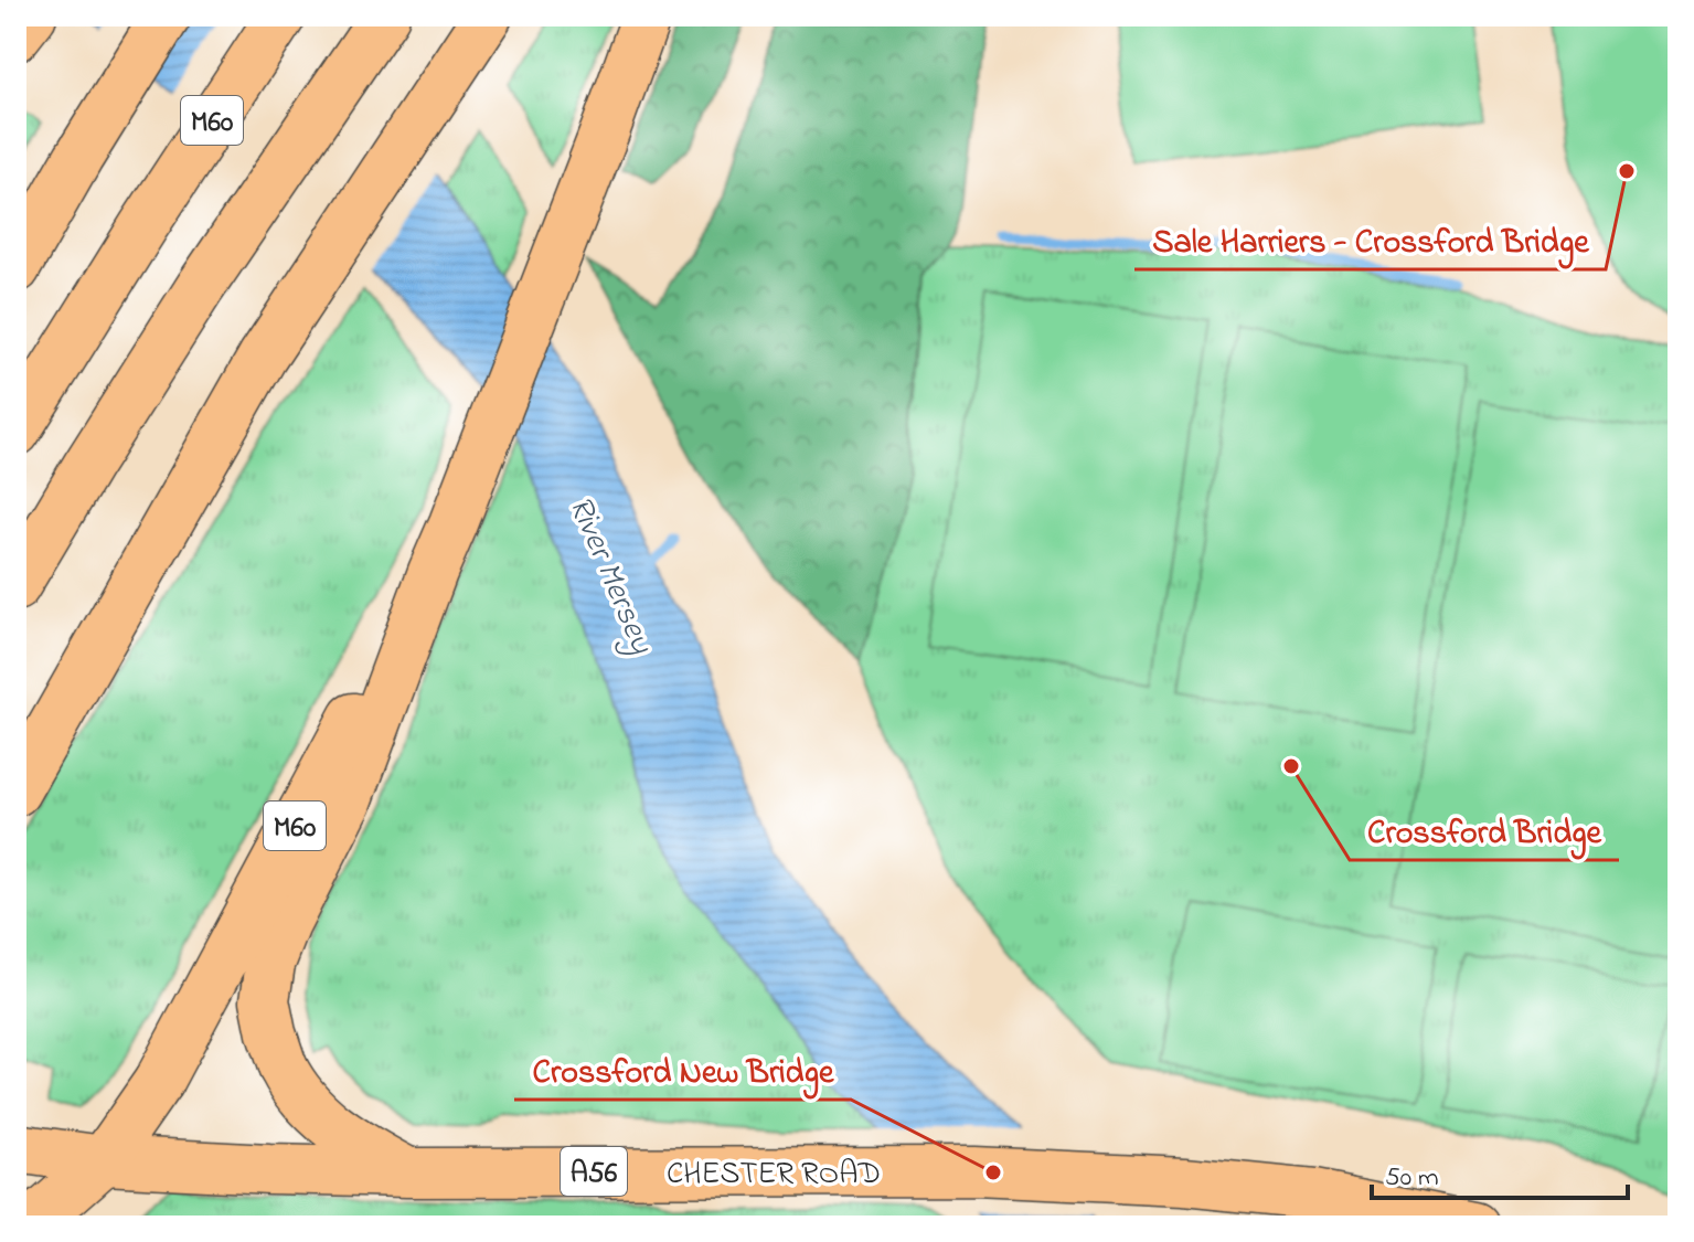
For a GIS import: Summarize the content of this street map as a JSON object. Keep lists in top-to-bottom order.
{
  "streets": {
    "highway": ["M60", "A56", "CHESTER ROAD"]
  },
  "crossings": [
    ["M60", "CHESTER ROAD"]
  ],
  "water": ["River Mersey"],
  "places": ["Sale Harriers - Crossford Bridge", "Crossford Bridge", "Crossford New Bridge"],
  "scale_bar": "50 m"
}
